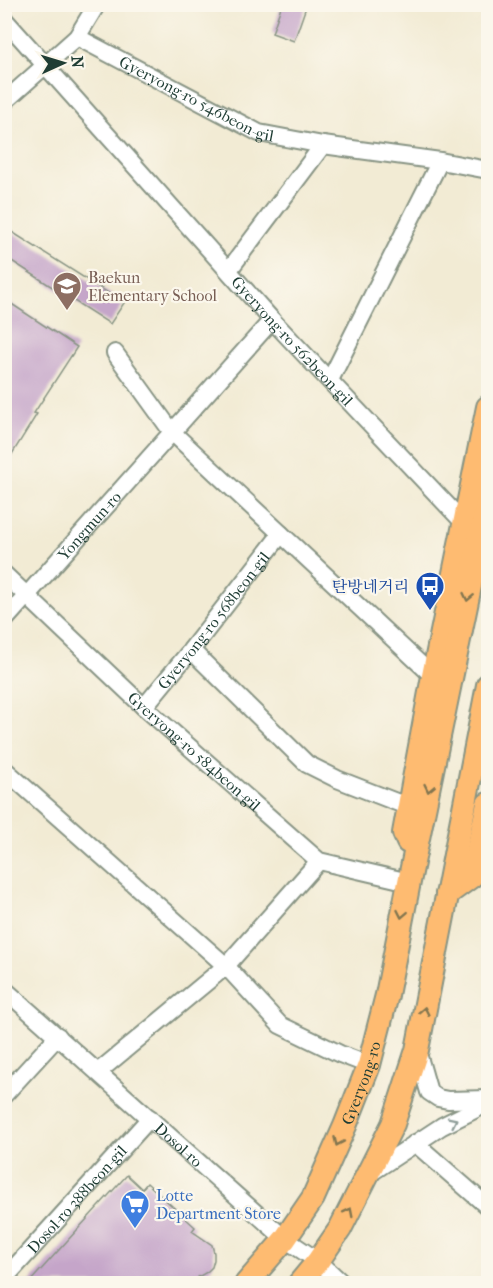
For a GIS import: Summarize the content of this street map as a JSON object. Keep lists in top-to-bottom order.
{
  "streets": {
    "main road": ["Gyeryong-ro"],
    "street": [
      "Gyeryong-ro 546beon-gil",
      "Gyeryong-ro 562beon-gil",
      "Yongmun-ro",
      "Gyeryong-ro 568beon-gil",
      "Gyeryong-ro 584beon-gil",
      "Dosol-ro",
      "Dosol-ro 388beon-gil"
    ]
  },
  "crossings": [
    ["Gyeryong-ro 562beon-gil", "Yongmun-ro"],
    ["Gyeryong-ro 562beon-gil", "Gyeryong-ro"],
    ["Yongmun-ro", "Gyeryong-ro 584beon-gil"],
    ["Gyeryong-ro 568beon-gil", "Gyeryong-ro 584beon-gil"],
    ["Gyeryong-ro 584beon-gil", "Gyeryong-ro"],
    ["Gyeryong-ro", "Dosol-ro"],
    ["Dosol-ro", "Dosol-ro 388beon-gil"]
  ],
  "places": {
    "school or university": ["Baekun Elementary School"],
    "bus stop": ["탄방네거리"],
    "supermarket": ["Lotte Department Store"]
  },
  "north": "right"
}
